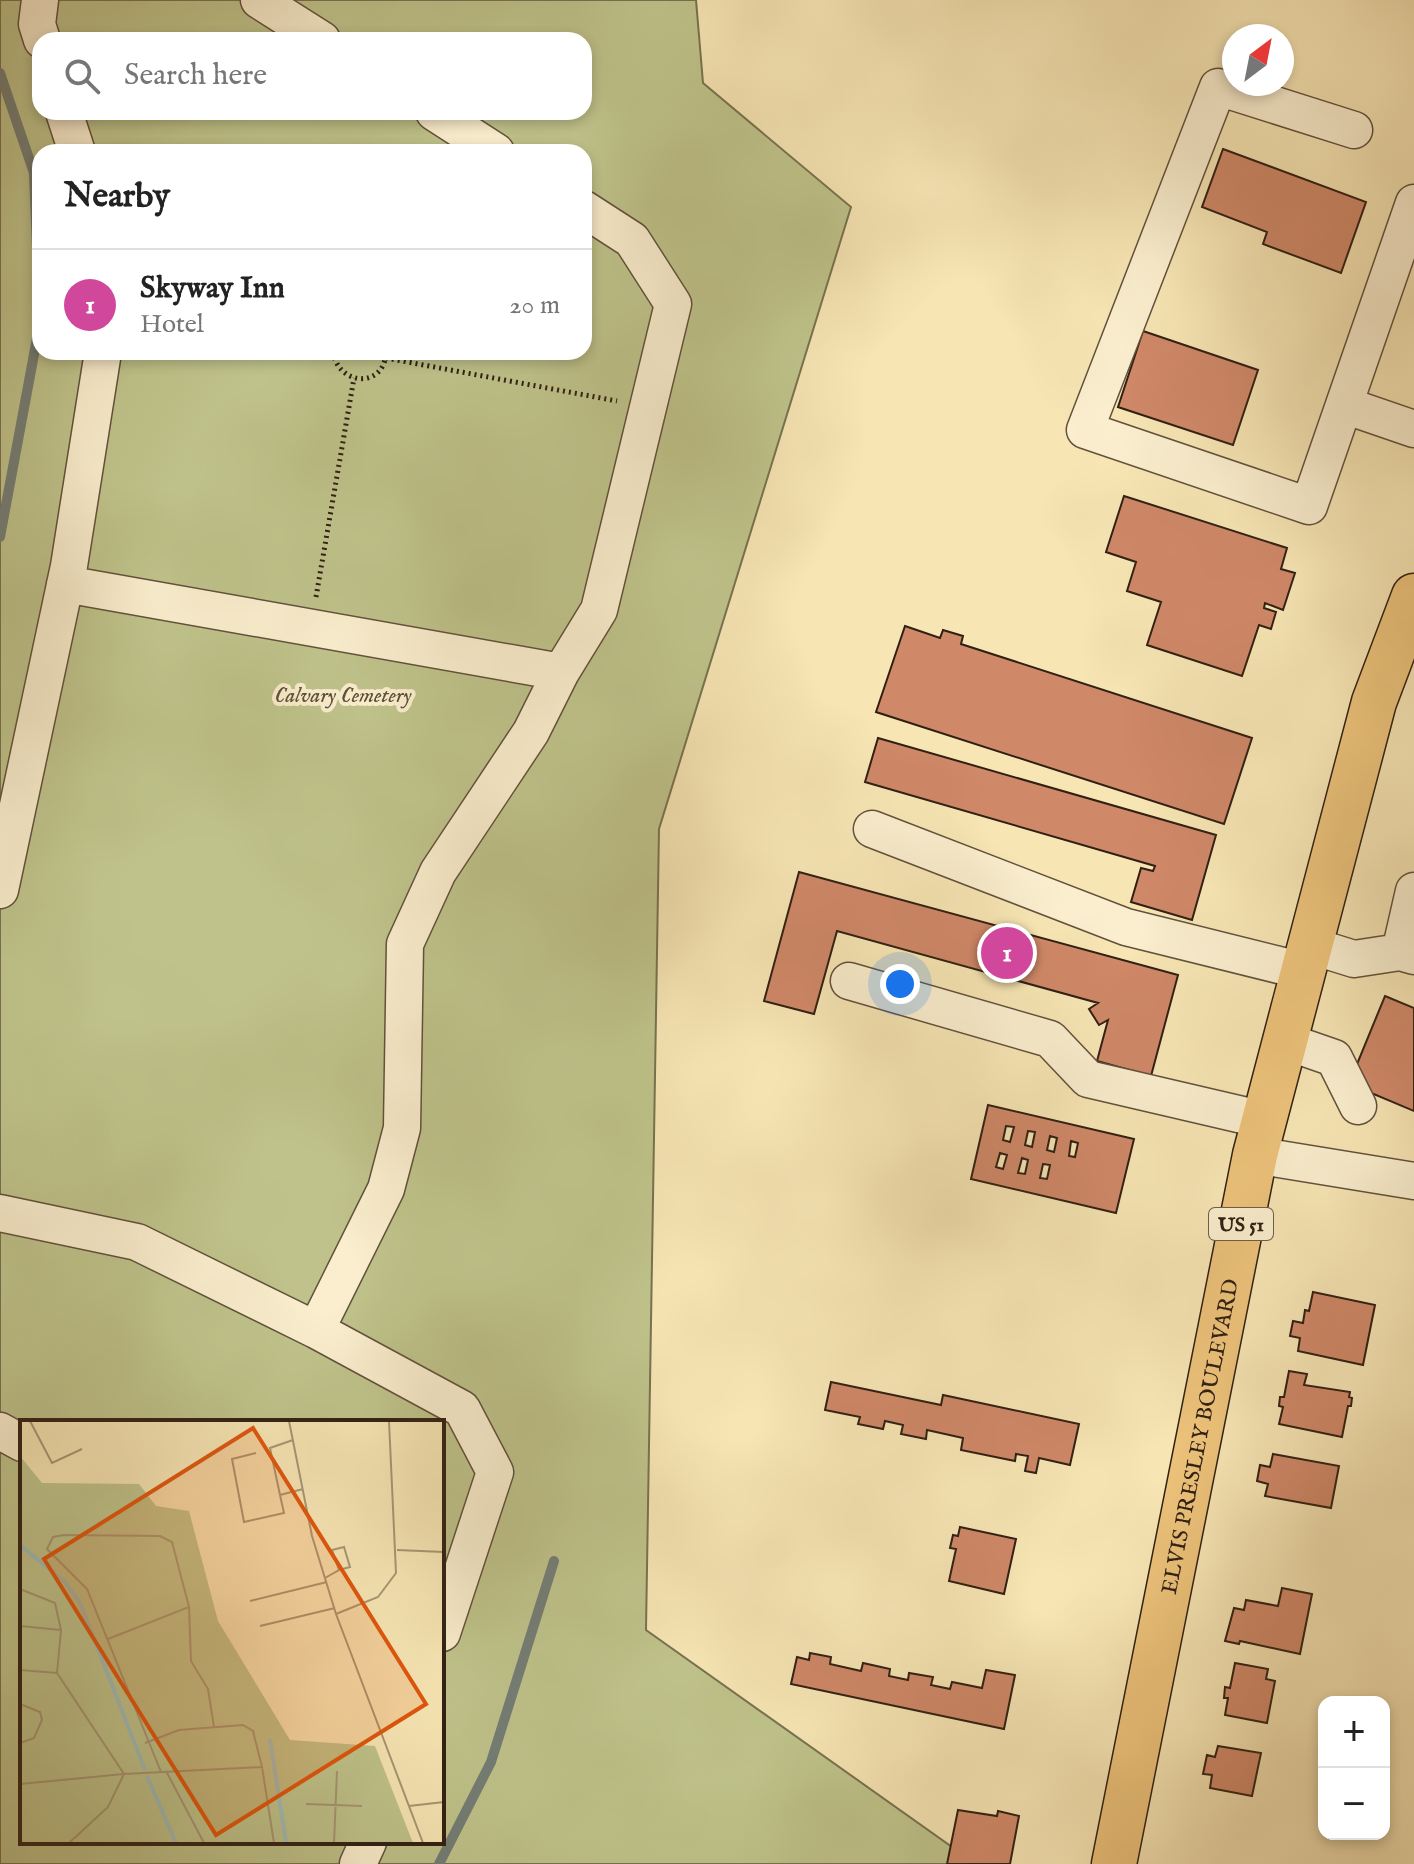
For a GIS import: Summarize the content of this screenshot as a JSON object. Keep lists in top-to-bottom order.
{
  "streets": {
    "main road": ["US 51", "ELVIS PRESLEY BOULEVARD"]
  },
  "parks": ["Calvary Cemetery"],
  "north": "top right",
  "page": {
    "search": "Search here",
    "heading": "Nearby",
    "list": [
      {
        "mark": "1",
        "name": "Skyway Inn",
        "note": "Hotel",
        "value": "20 m"
      }
    ],
    "pins": "1",
    "map_buttons": ["+", "−"]
  }
}
